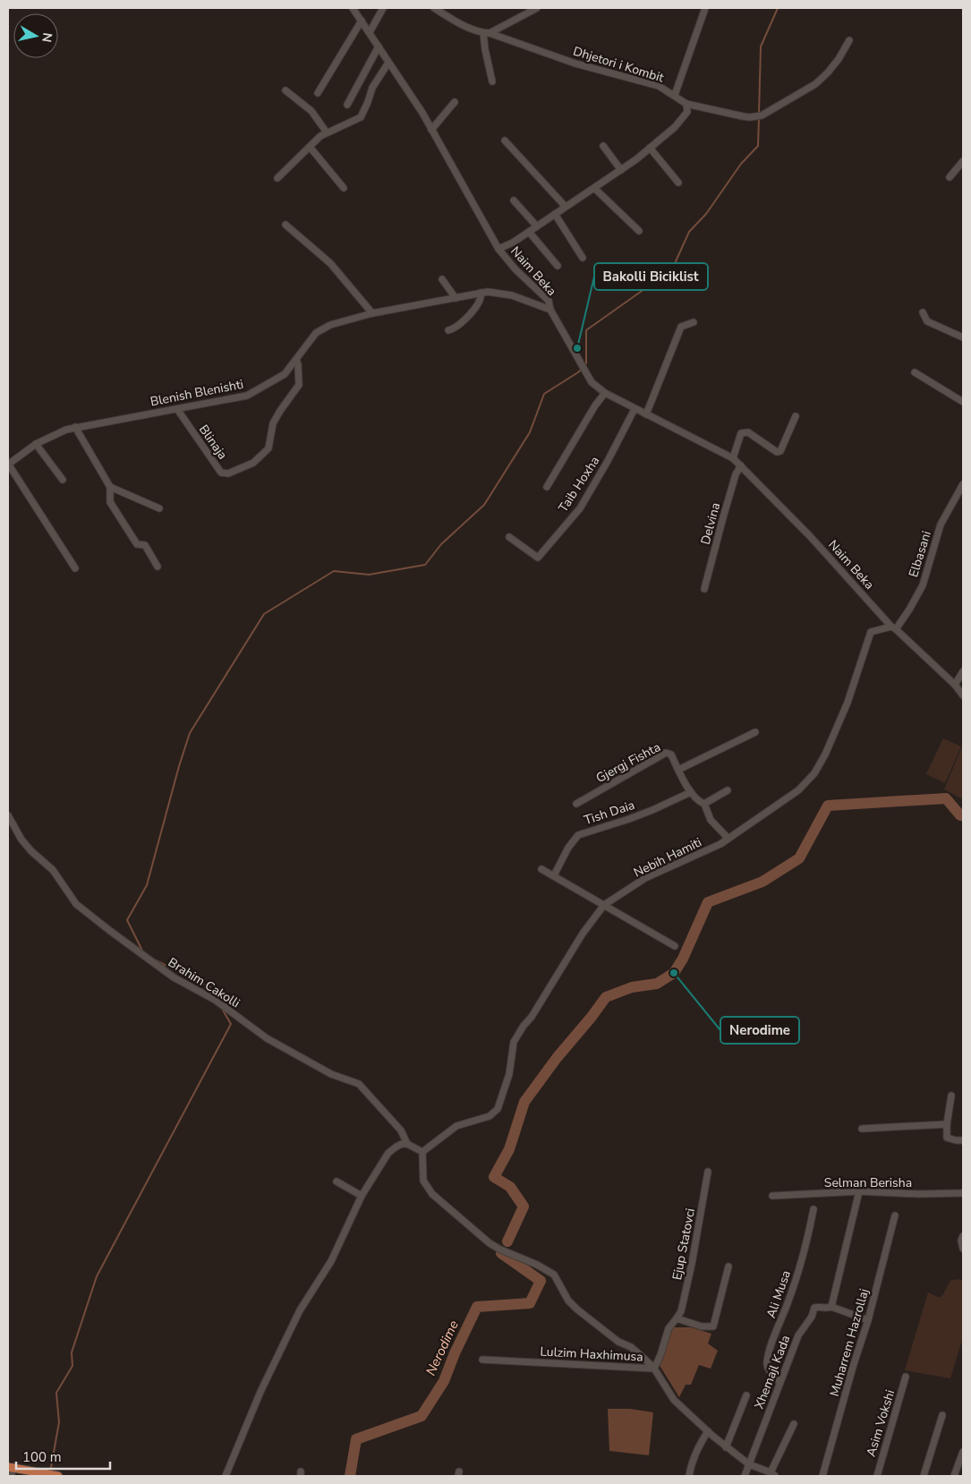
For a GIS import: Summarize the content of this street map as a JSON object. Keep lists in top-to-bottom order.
{
  "streets": {
    "street": [
      "Dhjetori i Kombit",
      "Naim Beka",
      "Blenish Blenishti",
      "Blinaja",
      "Taib Hoxha",
      "Delvina",
      "Elbasani",
      "Gjergj Fishta",
      "Tish Daia",
      "Nebih Hamiti",
      "Brahim Cakolli",
      "Selman Berisha",
      "Ejup Statovci",
      "Ali Musa",
      "Muharrem Hazrollaj",
      "Lulzim Haxhimusa",
      "Xhemajl Kada",
      "Asim Vokshi"
    ]
  },
  "crossings": [
    ["Naim Beka", "Blenish Blenishti"],
    ["Naim Beka", "Taib Hoxha"],
    ["Naim Beka", "Delvina"],
    ["Naim Beka", "Elbasani"],
    ["Naim Beka", "Nebih Hamiti"],
    ["Blenish Blenishti", "Blinaja"],
    ["Elbasani", "Nebih Hamiti"],
    ["Gjergj Fishta", "Tish Daia"],
    ["Gjergj Fishta", "Nebih Hamiti"],
    ["Nebih Hamiti", "Lulzim Haxhimusa"],
    ["Ejup Statovci", "Lulzim Haxhimusa"],
    ["Ali Musa", "Xhemajl Kada"]
  ],
  "water": ["Nerodime"],
  "places": ["Bakolli Biciklist", "Nerodime"],
  "scale_bar": "100 m",
  "north": "right"
}
